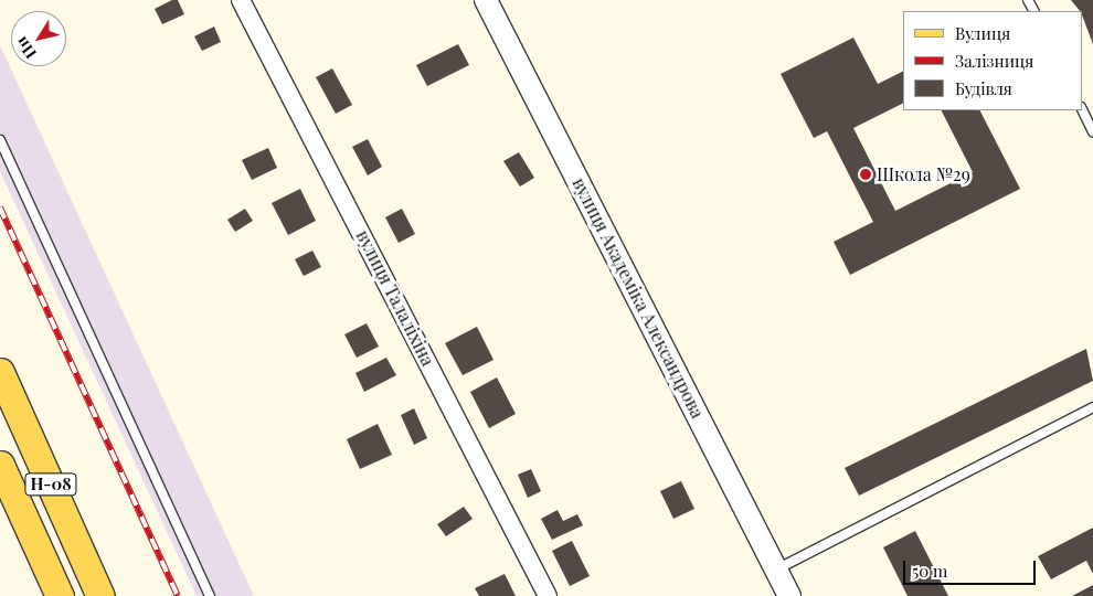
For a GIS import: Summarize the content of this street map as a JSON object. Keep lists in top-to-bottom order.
{
  "streets": {
    "main road": ["Н-08"],
    "street": ["вулиця Талаліхіна", "вулиця Академіка Александрова"]
  },
  "places": ["Школа №29"],
  "legend": ["Вулиця", "Залізниця", "Будівля"],
  "scale_bar": "50 m",
  "north": "bottom left"
}
